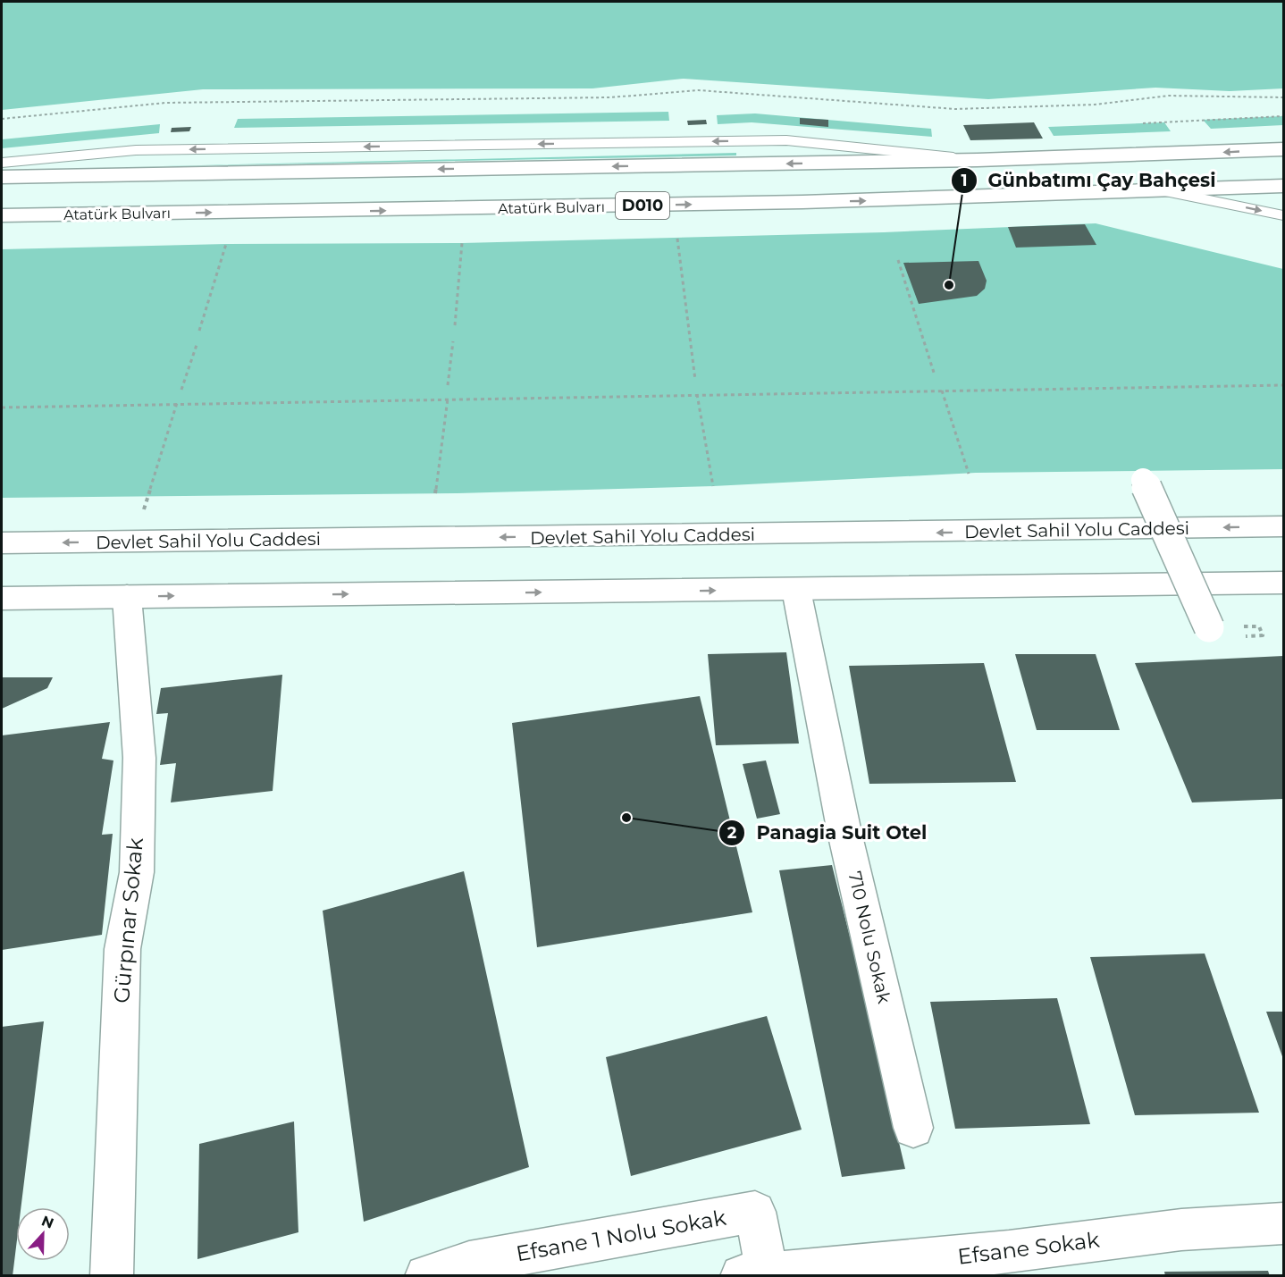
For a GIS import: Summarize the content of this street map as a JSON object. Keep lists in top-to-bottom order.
{
  "streets": {
    "main road": [
      "D010",
      "Atatürk Bulvarı",
      "Devlet Sahil Yolu Caddesi",
      "Gürpınar Sokak",
      "710 Nolu Sokak",
      "Efsane 1 Nolu Sokak",
      "Efsane Sokak"
    ]
  },
  "crossings": [
    ["Efsane 1 Nolu Sokak", "Efsane Sokak"]
  ],
  "places": ["Günbatımı Çay Bahçesi", "Panagia Suit Otel"],
  "north": "top"
}
